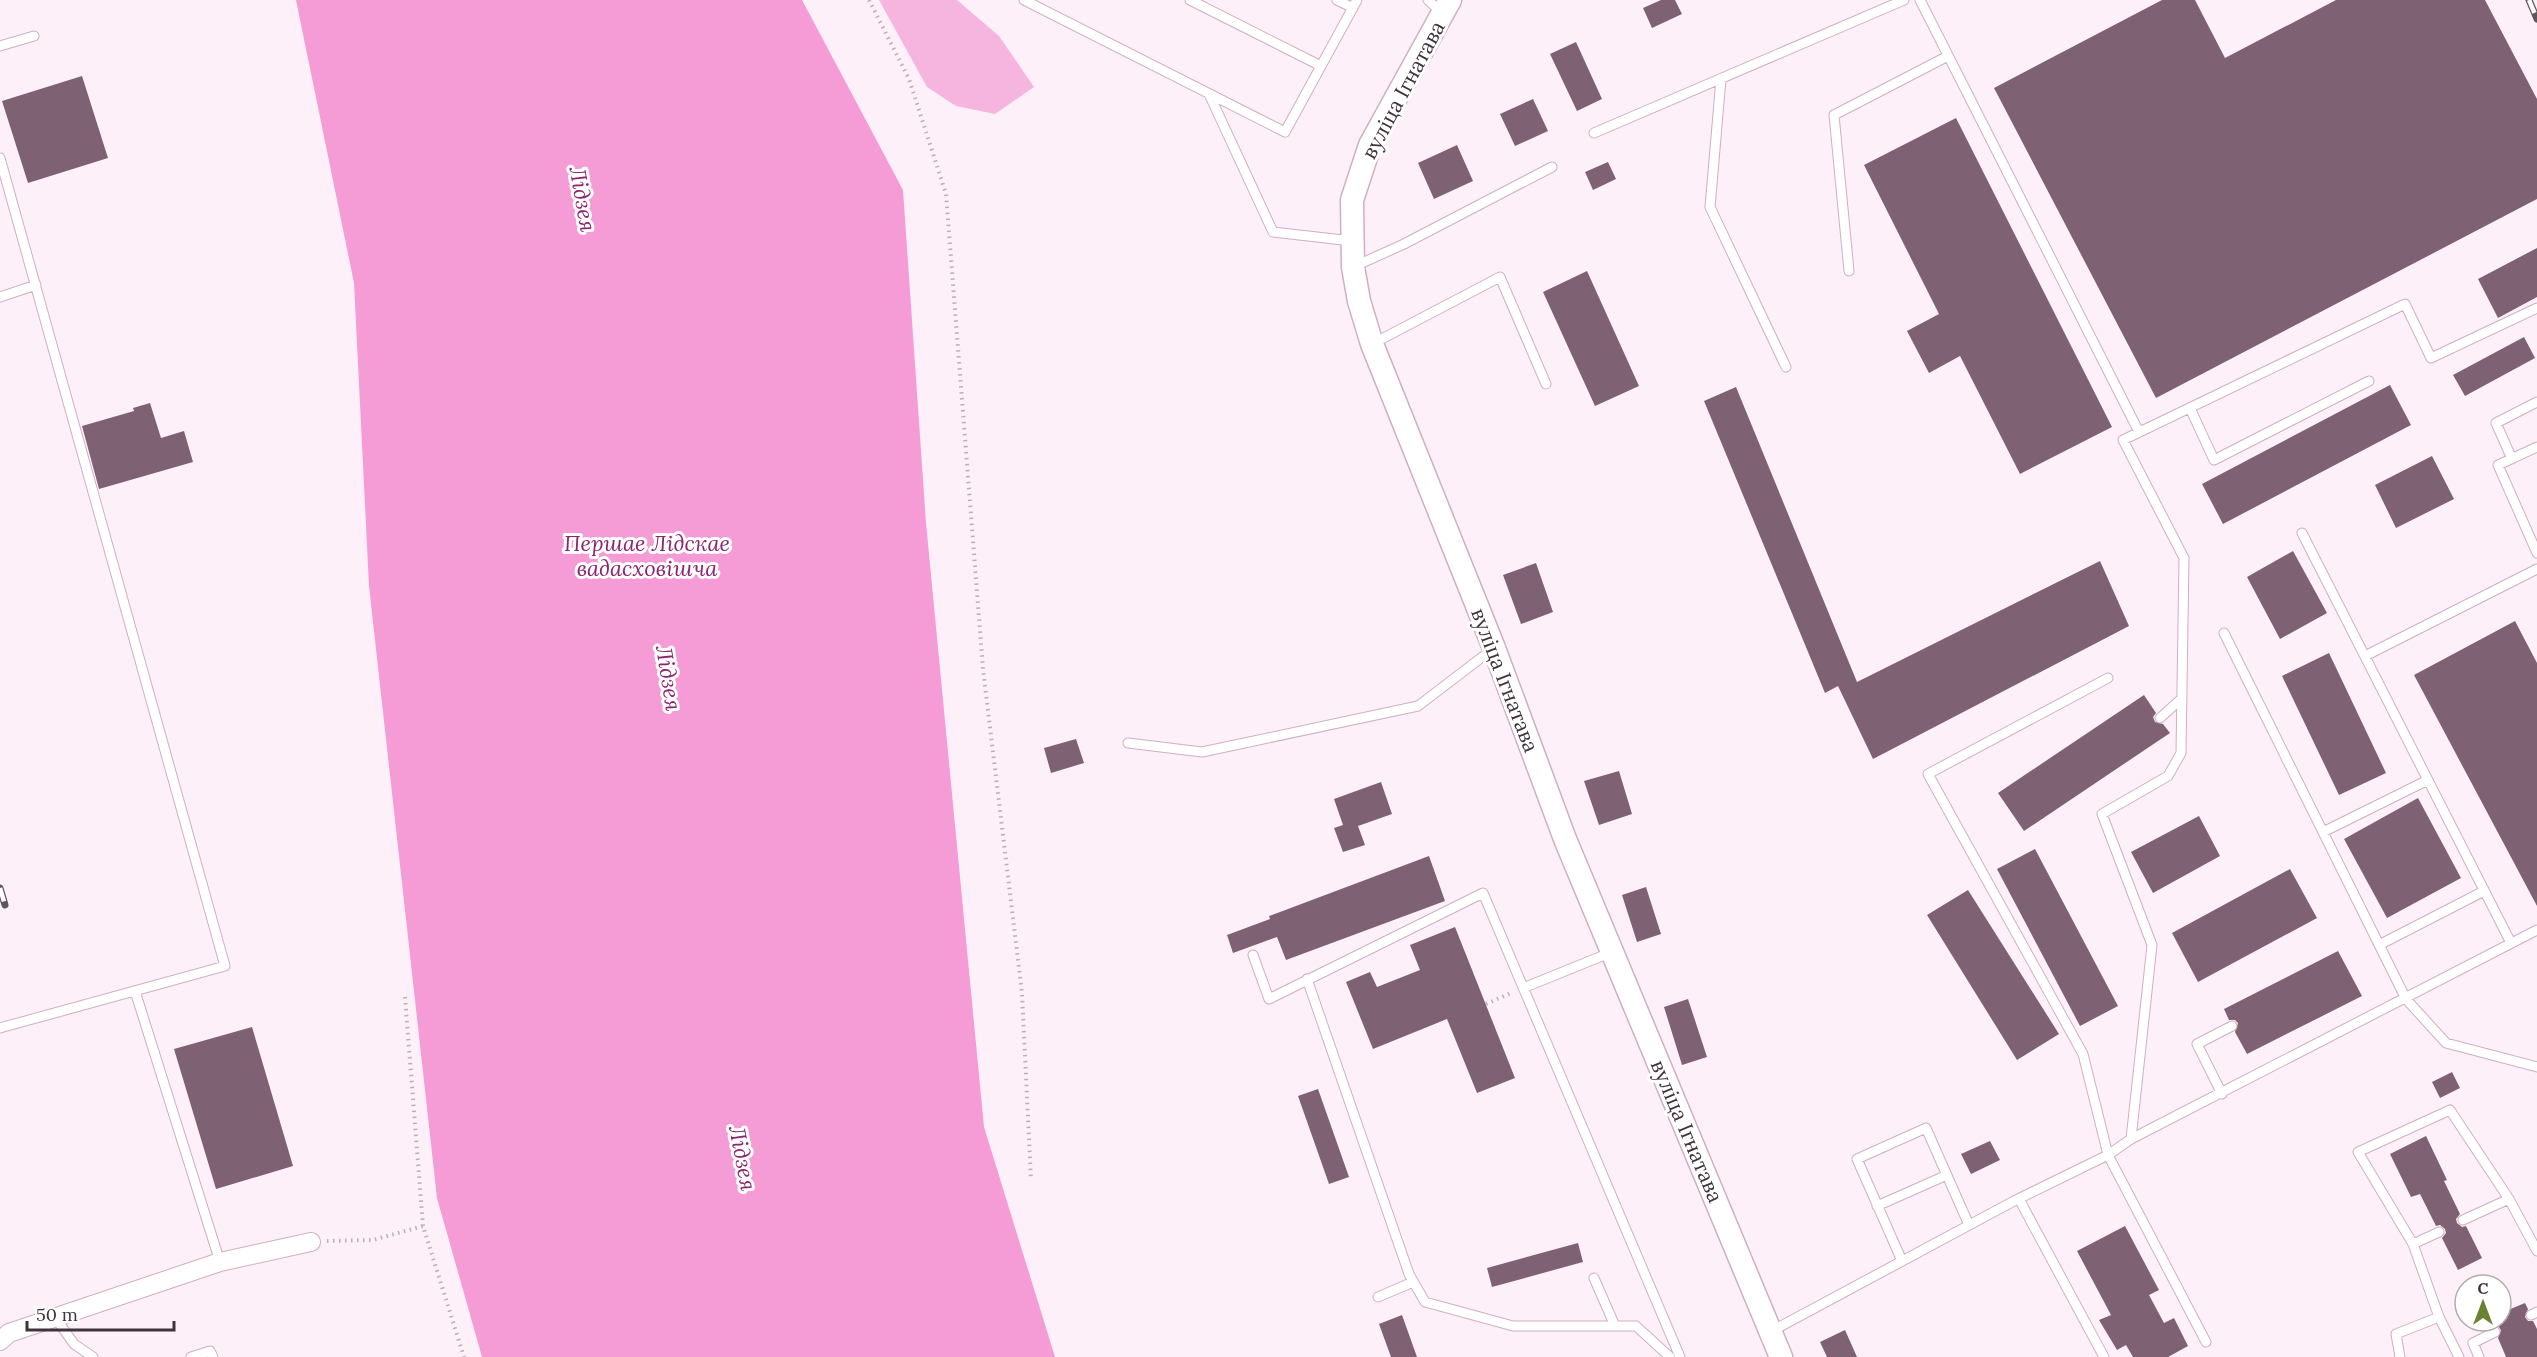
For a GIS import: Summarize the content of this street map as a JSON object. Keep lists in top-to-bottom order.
{
  "streets": {
    "street": ["вуліца Ігнатава"]
  },
  "water": ["Лідзея", "Першае Лідскае вадасховішча"],
  "scale_bar": "50 m",
  "north": "top"
}
